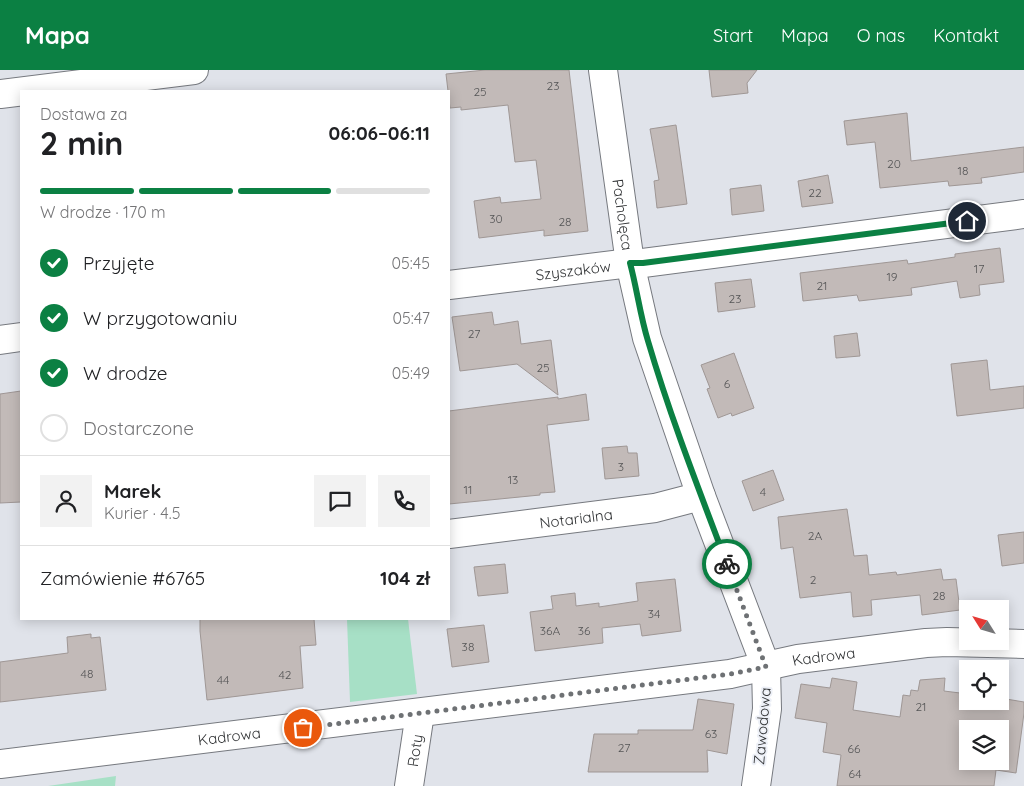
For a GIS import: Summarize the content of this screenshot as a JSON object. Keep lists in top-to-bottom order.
{
  "streets": {
    "street": [
      "Pacholęca",
      "Szyszaków",
      "Notarialna",
      "Kadrowa",
      "Zawodowa",
      "Roty"
    ]
  },
  "crossings": [
    ["Pacholęca", "Szyszaków"],
    ["Pacholęca", "Notarialna"],
    ["Pacholęca", "Kadrowa"],
    ["Pacholęca", "Zawodowa"],
    ["Kadrowa", "Zawodowa"],
    ["Kadrowa", "Roty"]
  ],
  "house_numbers": [
    "23",
    "25",
    "20",
    "18",
    "22",
    "30",
    "28",
    "17",
    "19",
    "21",
    "23",
    "27",
    "25",
    "6",
    "3",
    "13",
    "11",
    "4",
    "2A",
    "2",
    "28",
    "34",
    "36A",
    "36",
    "38",
    "48",
    "42",
    "44",
    "21",
    "63",
    "27",
    "66",
    "64"
  ],
  "north": "top left",
  "page": {
    "header": "Mapa",
    "nav": [
      "Start",
      "Mapa",
      "O nas",
      "Kontakt"
    ],
    "heading": ["2 min", "Dostawa za", "06:06–06:11"],
    "panel": [
      "Marek",
      "Kurier · 4.5",
      "Zamówienie #6765",
      "104 zł"
    ],
    "bar": "W drodze · 170 m",
    "list": [
      ["Przyjęte", "05:45"],
      ["W przygotowaniu", "05:47"],
      ["W drodze", "05:49"],
      "Dostarczone"
    ]
  }
}
